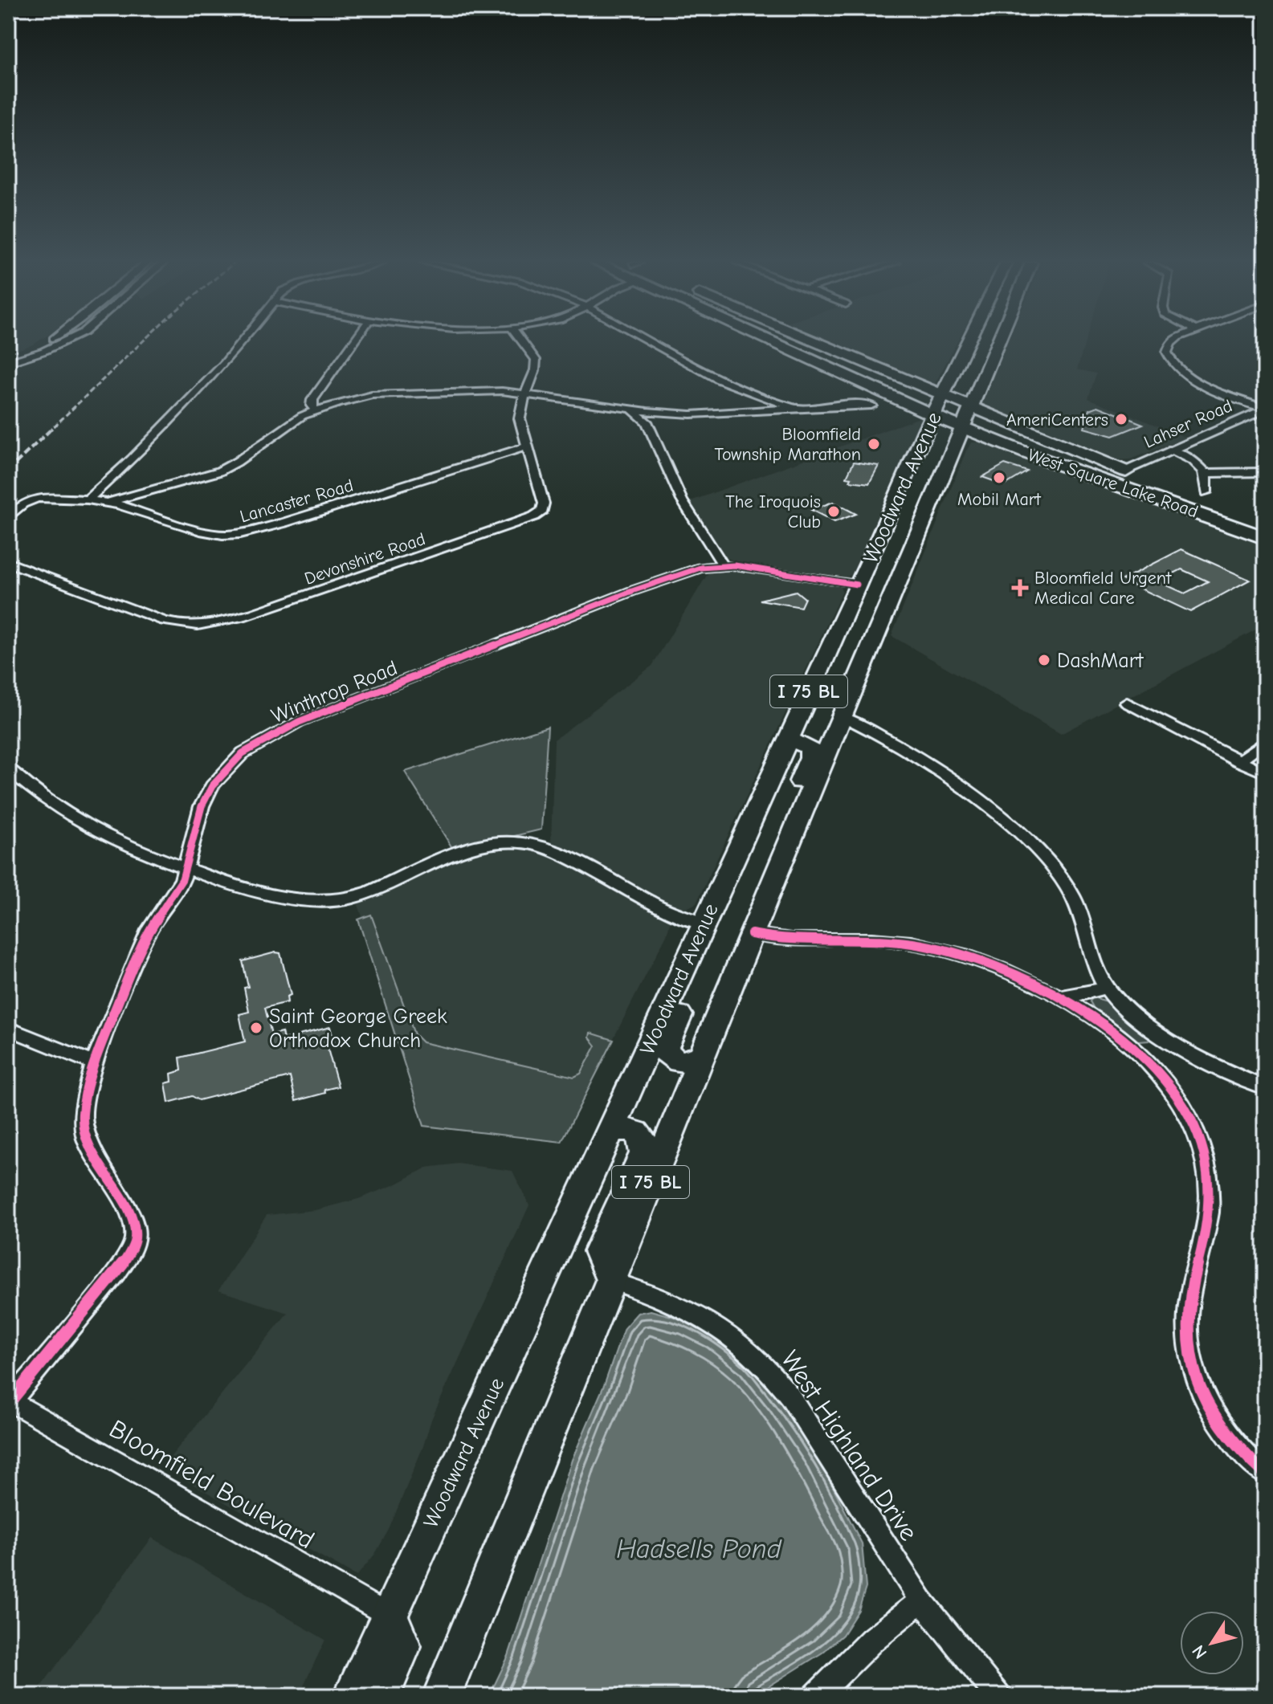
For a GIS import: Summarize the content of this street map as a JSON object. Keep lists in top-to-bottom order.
{
  "streets": {
    "highway": ["West Square Lake Road"],
    "main road": ["Woodward Avenue", "I 75 BL"],
    "street": [
      "Lahser Road",
      "Lancaster Road",
      "Devonshire Road",
      "Winthrop Road",
      "West Highland Drive",
      "Bloomfield Boulevard"
    ]
  },
  "crossings": [
    ["Lahser Road", "West Square Lake Road"],
    ["West Square Lake Road", "Woodward Avenue"],
    ["Woodward Avenue", "Winthrop Road"],
    ["Woodward Avenue", "West Highland Drive"],
    ["Woodward Avenue", "Bloomfield Boulevard"],
    ["Lancaster Road", "Devonshire Road"],
    ["Winthrop Road", "Bloomfield Boulevard"]
  ],
  "water": ["Hadsells Pond"],
  "places": {
    "other": [
      "AmeriCenters",
      "Bloomfield Township Marathon",
      "Mobil Mart",
      "The Iroquois Club",
      "DashMart",
      "Saint George Greek Orthodox Church"
    ],
    "health": ["Bloomfield Urgent Medical Care"]
  },
  "north": "bottom left"
}
